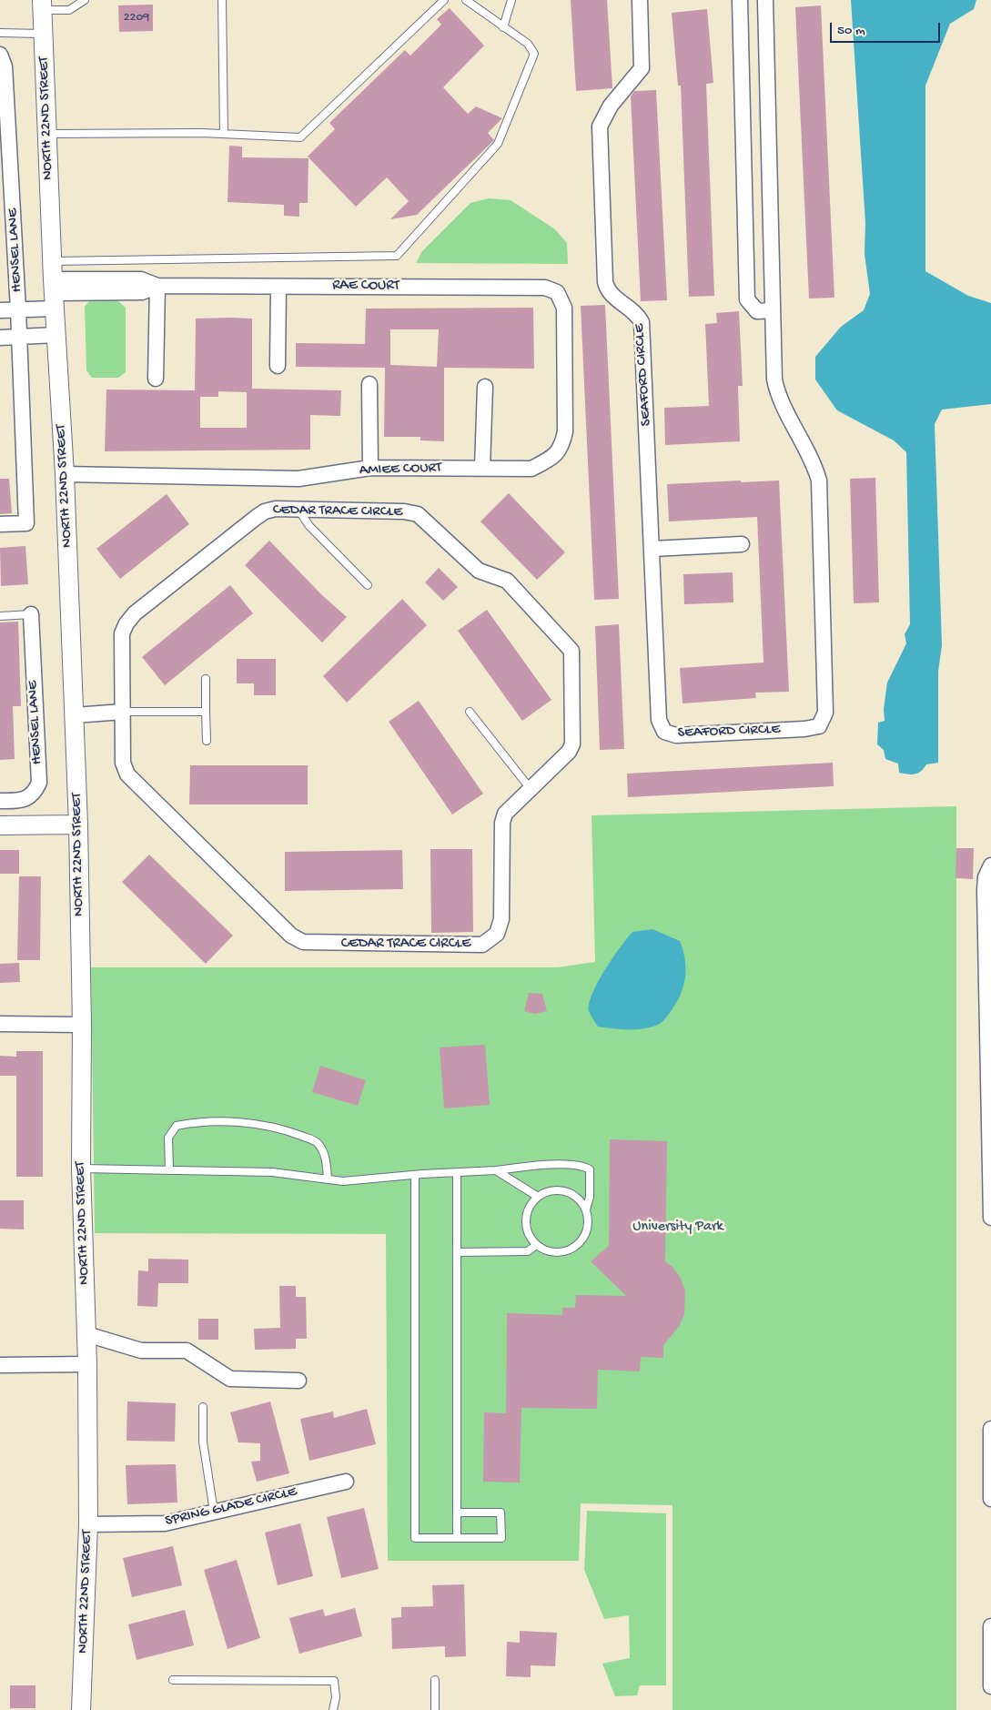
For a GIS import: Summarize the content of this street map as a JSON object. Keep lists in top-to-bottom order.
{
  "streets": {
    "street": [
      "NORTH 22ND STREET",
      "HENSEL LANE",
      "RAE COURT",
      "SEAFORD CIRCLE",
      "AMIEE COURT",
      "CEDAR TRACE CIRCLE",
      "SPRING GLADE CIRCLE"
    ]
  },
  "crossings": [
    ["NORTH 22ND STREET", "RAE COURT"],
    ["NORTH 22ND STREET", "AMIEE COURT"],
    ["NORTH 22ND STREET", "SPRING GLADE CIRCLE"],
    ["HENSEL LANE", "RAE COURT"],
    ["RAE COURT", "AMIEE COURT"]
  ],
  "parks": ["University Park"],
  "house_numbers": ["2209"],
  "scale_bar": "50 m"
}
